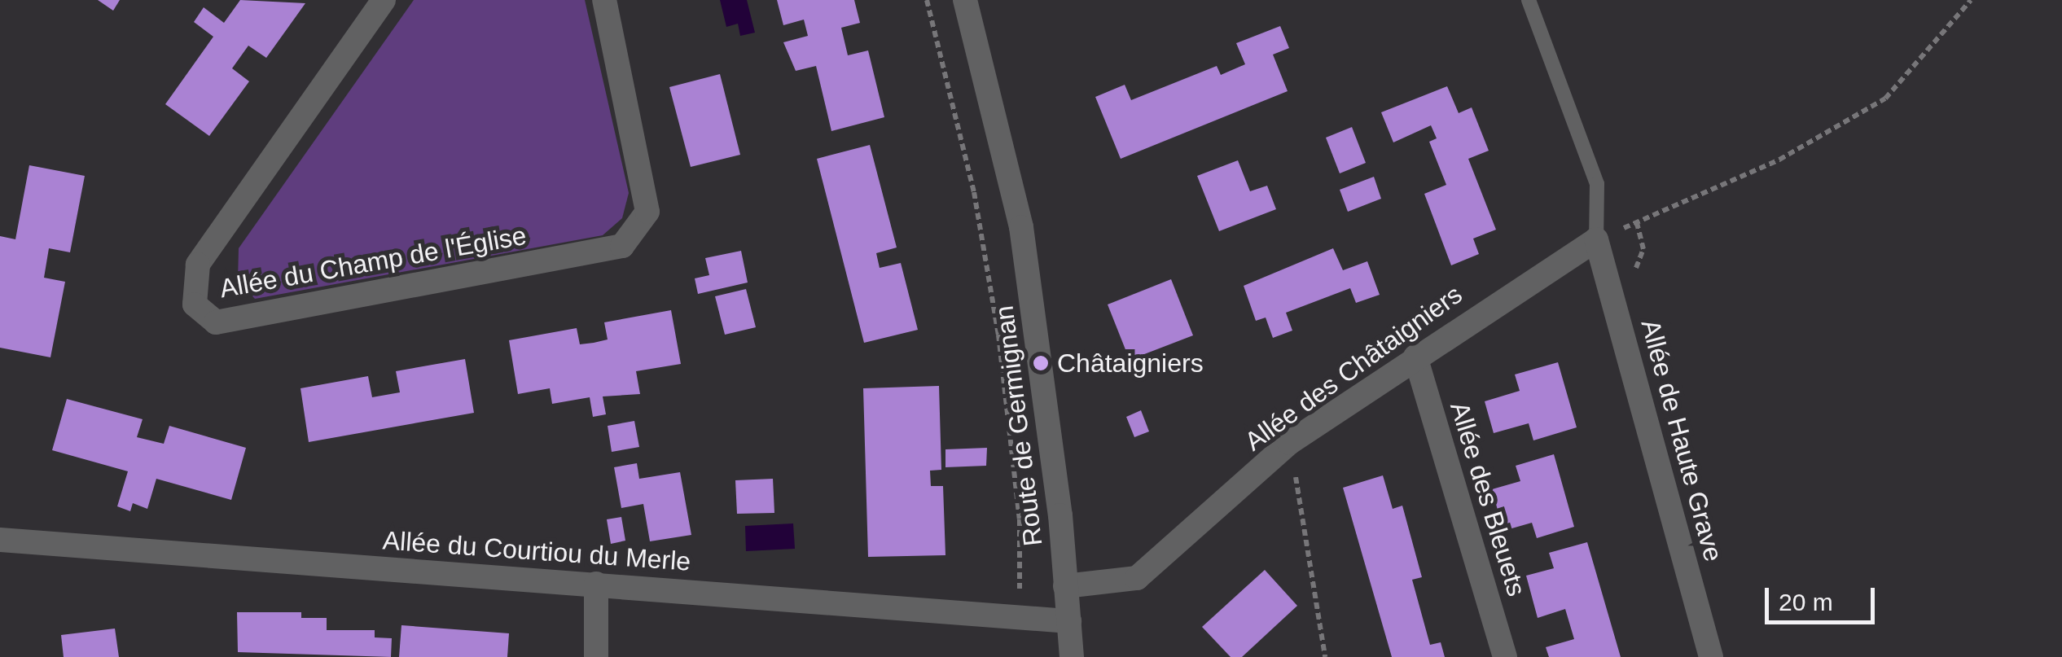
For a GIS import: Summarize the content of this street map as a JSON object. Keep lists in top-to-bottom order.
{
  "streets": {
    "street": [
      "Allée du Champ de l'Église",
      "Allée des Châtaigniers",
      "Route de Germignan",
      "Allée de Haute Grave",
      "Allée des Bleuets",
      "Allée du Courtiou du Merle"
    ]
  },
  "crossings": [
    ["Allée des Châtaigniers", "Route de Germignan"],
    ["Allée des Châtaigniers", "Allée de Haute Grave"],
    ["Allée des Châtaigniers", "Allée des Bleuets"],
    ["Route de Germignan", "Allée du Courtiou du Merle"]
  ],
  "places": ["Châtaigniers"],
  "scale_bar": "20 m"
}
